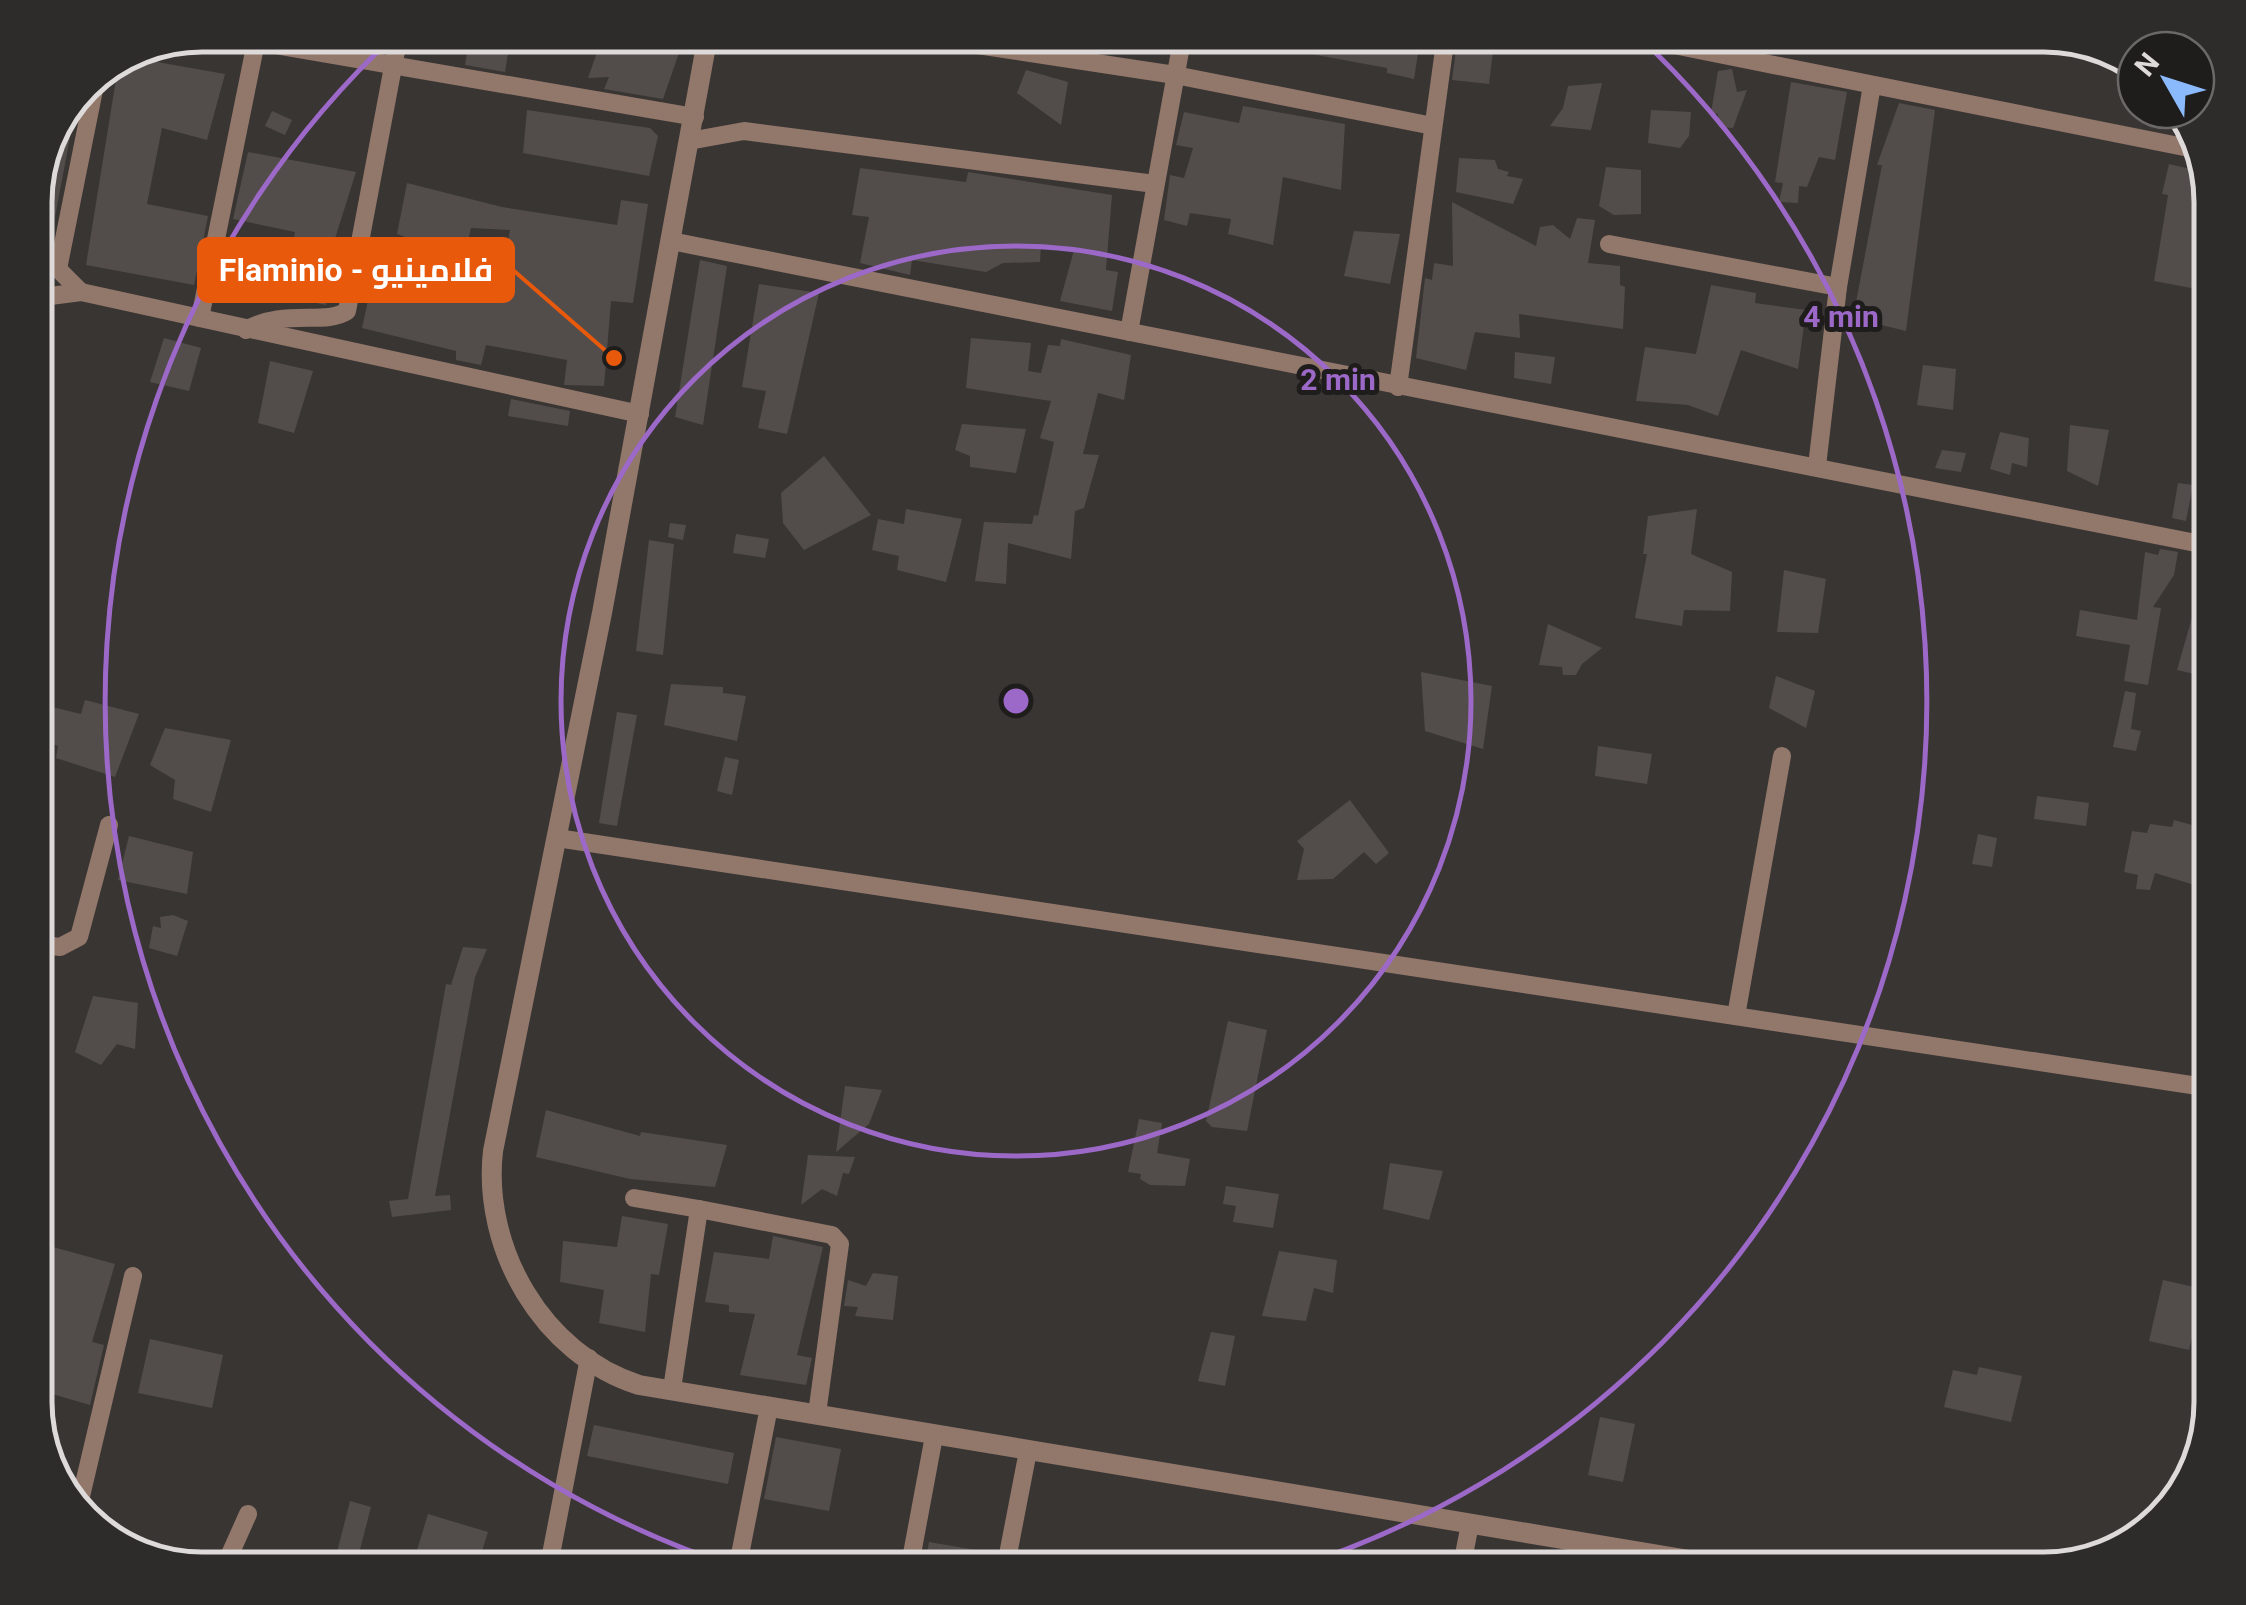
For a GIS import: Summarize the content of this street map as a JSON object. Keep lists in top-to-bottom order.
{
  "places": ["Flaminio - فلامينيو"],
  "north": "top left",
  "rings": ["4 min", "2 min"]
}
